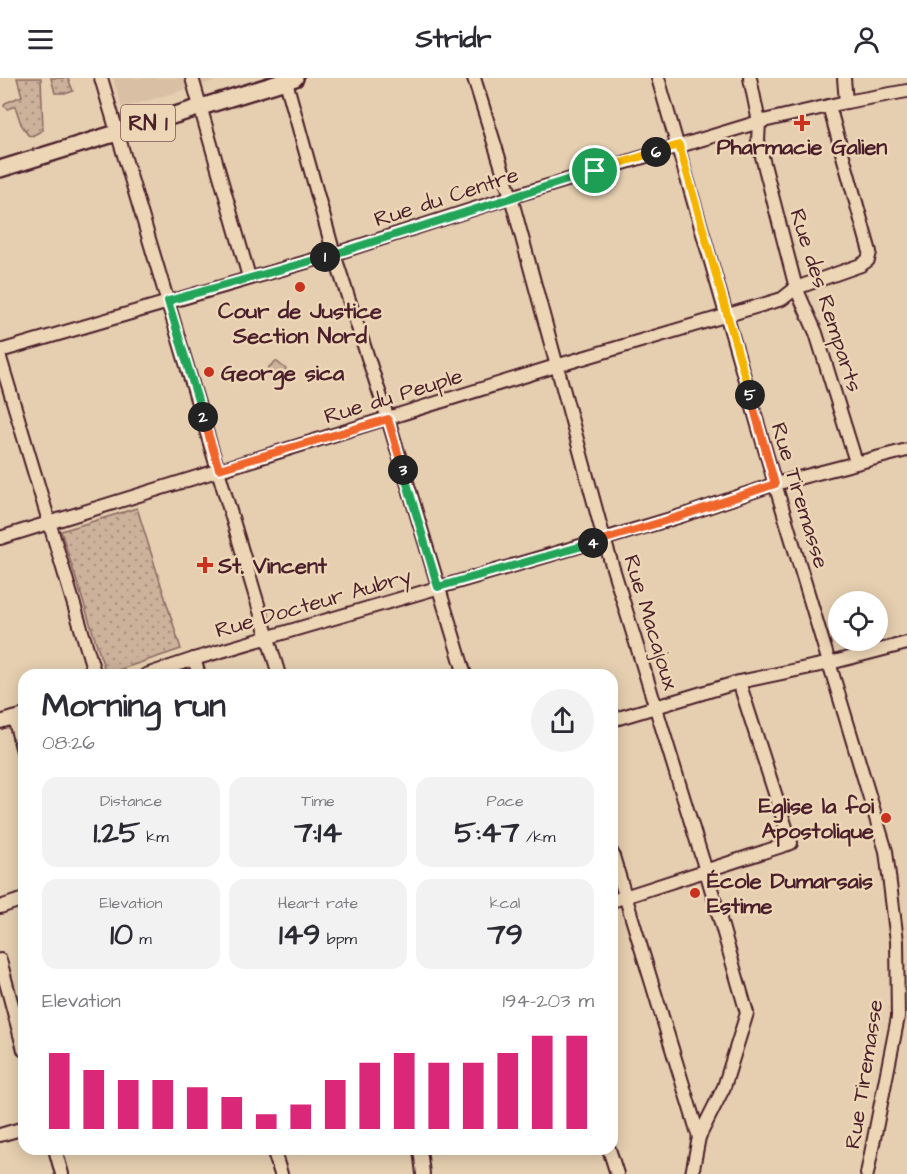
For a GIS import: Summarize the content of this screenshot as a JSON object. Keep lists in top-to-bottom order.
{
  "streets": {
    "main road": ["RN 1"],
    "street": [
      "Rue du Centre",
      "Rue des Remparts",
      "Rue du Peuple",
      "Rue Tiremasse",
      "Rue Docteur Aubry",
      "Rue Macajoux"
    ]
  },
  "crossings": [
    ["Rue du Centre", "Rue des Remparts"],
    ["Rue du Centre", "Rue du Peuple"],
    ["Rue du Centre", "Rue Tiremasse"],
    ["Rue du Centre", "Rue Macajoux"],
    ["Rue des Remparts", "Rue du Peuple"],
    ["Rue des Remparts", "Rue Docteur Aubry"],
    ["Rue du Peuple", "Rue Tiremasse"],
    ["Rue du Peuple", "Rue Macajoux"],
    ["Rue Tiremasse", "Rue Docteur Aubry"],
    ["Rue Docteur Aubry", "Rue Macajoux"]
  ],
  "places": {
    "health": ["Pharmacie Galien", "St. Vincent"],
    "other": [
      "Cour de Justice Section Nord",
      "George sica",
      "Eglise la foi Apostolique",
      "École Dumarsais Estime"
    ]
  },
  "page": {
    "header": "Stridr",
    "pins": [
      "6",
      "1",
      "5",
      "2",
      "3",
      "4"
    ],
    "heading": ["Morning run", "08:26"],
    "stats": [
      ["Distance", "1.25 km"],
      ["Time", "7:14"],
      ["Pace", "5:47 /km"],
      ["Elevation", "10 m"],
      ["Heart rate", "149 bpm"],
      ["kcal", "79"]
    ],
    "chart": ["Elevation", "194–203 m"]
  }
}
